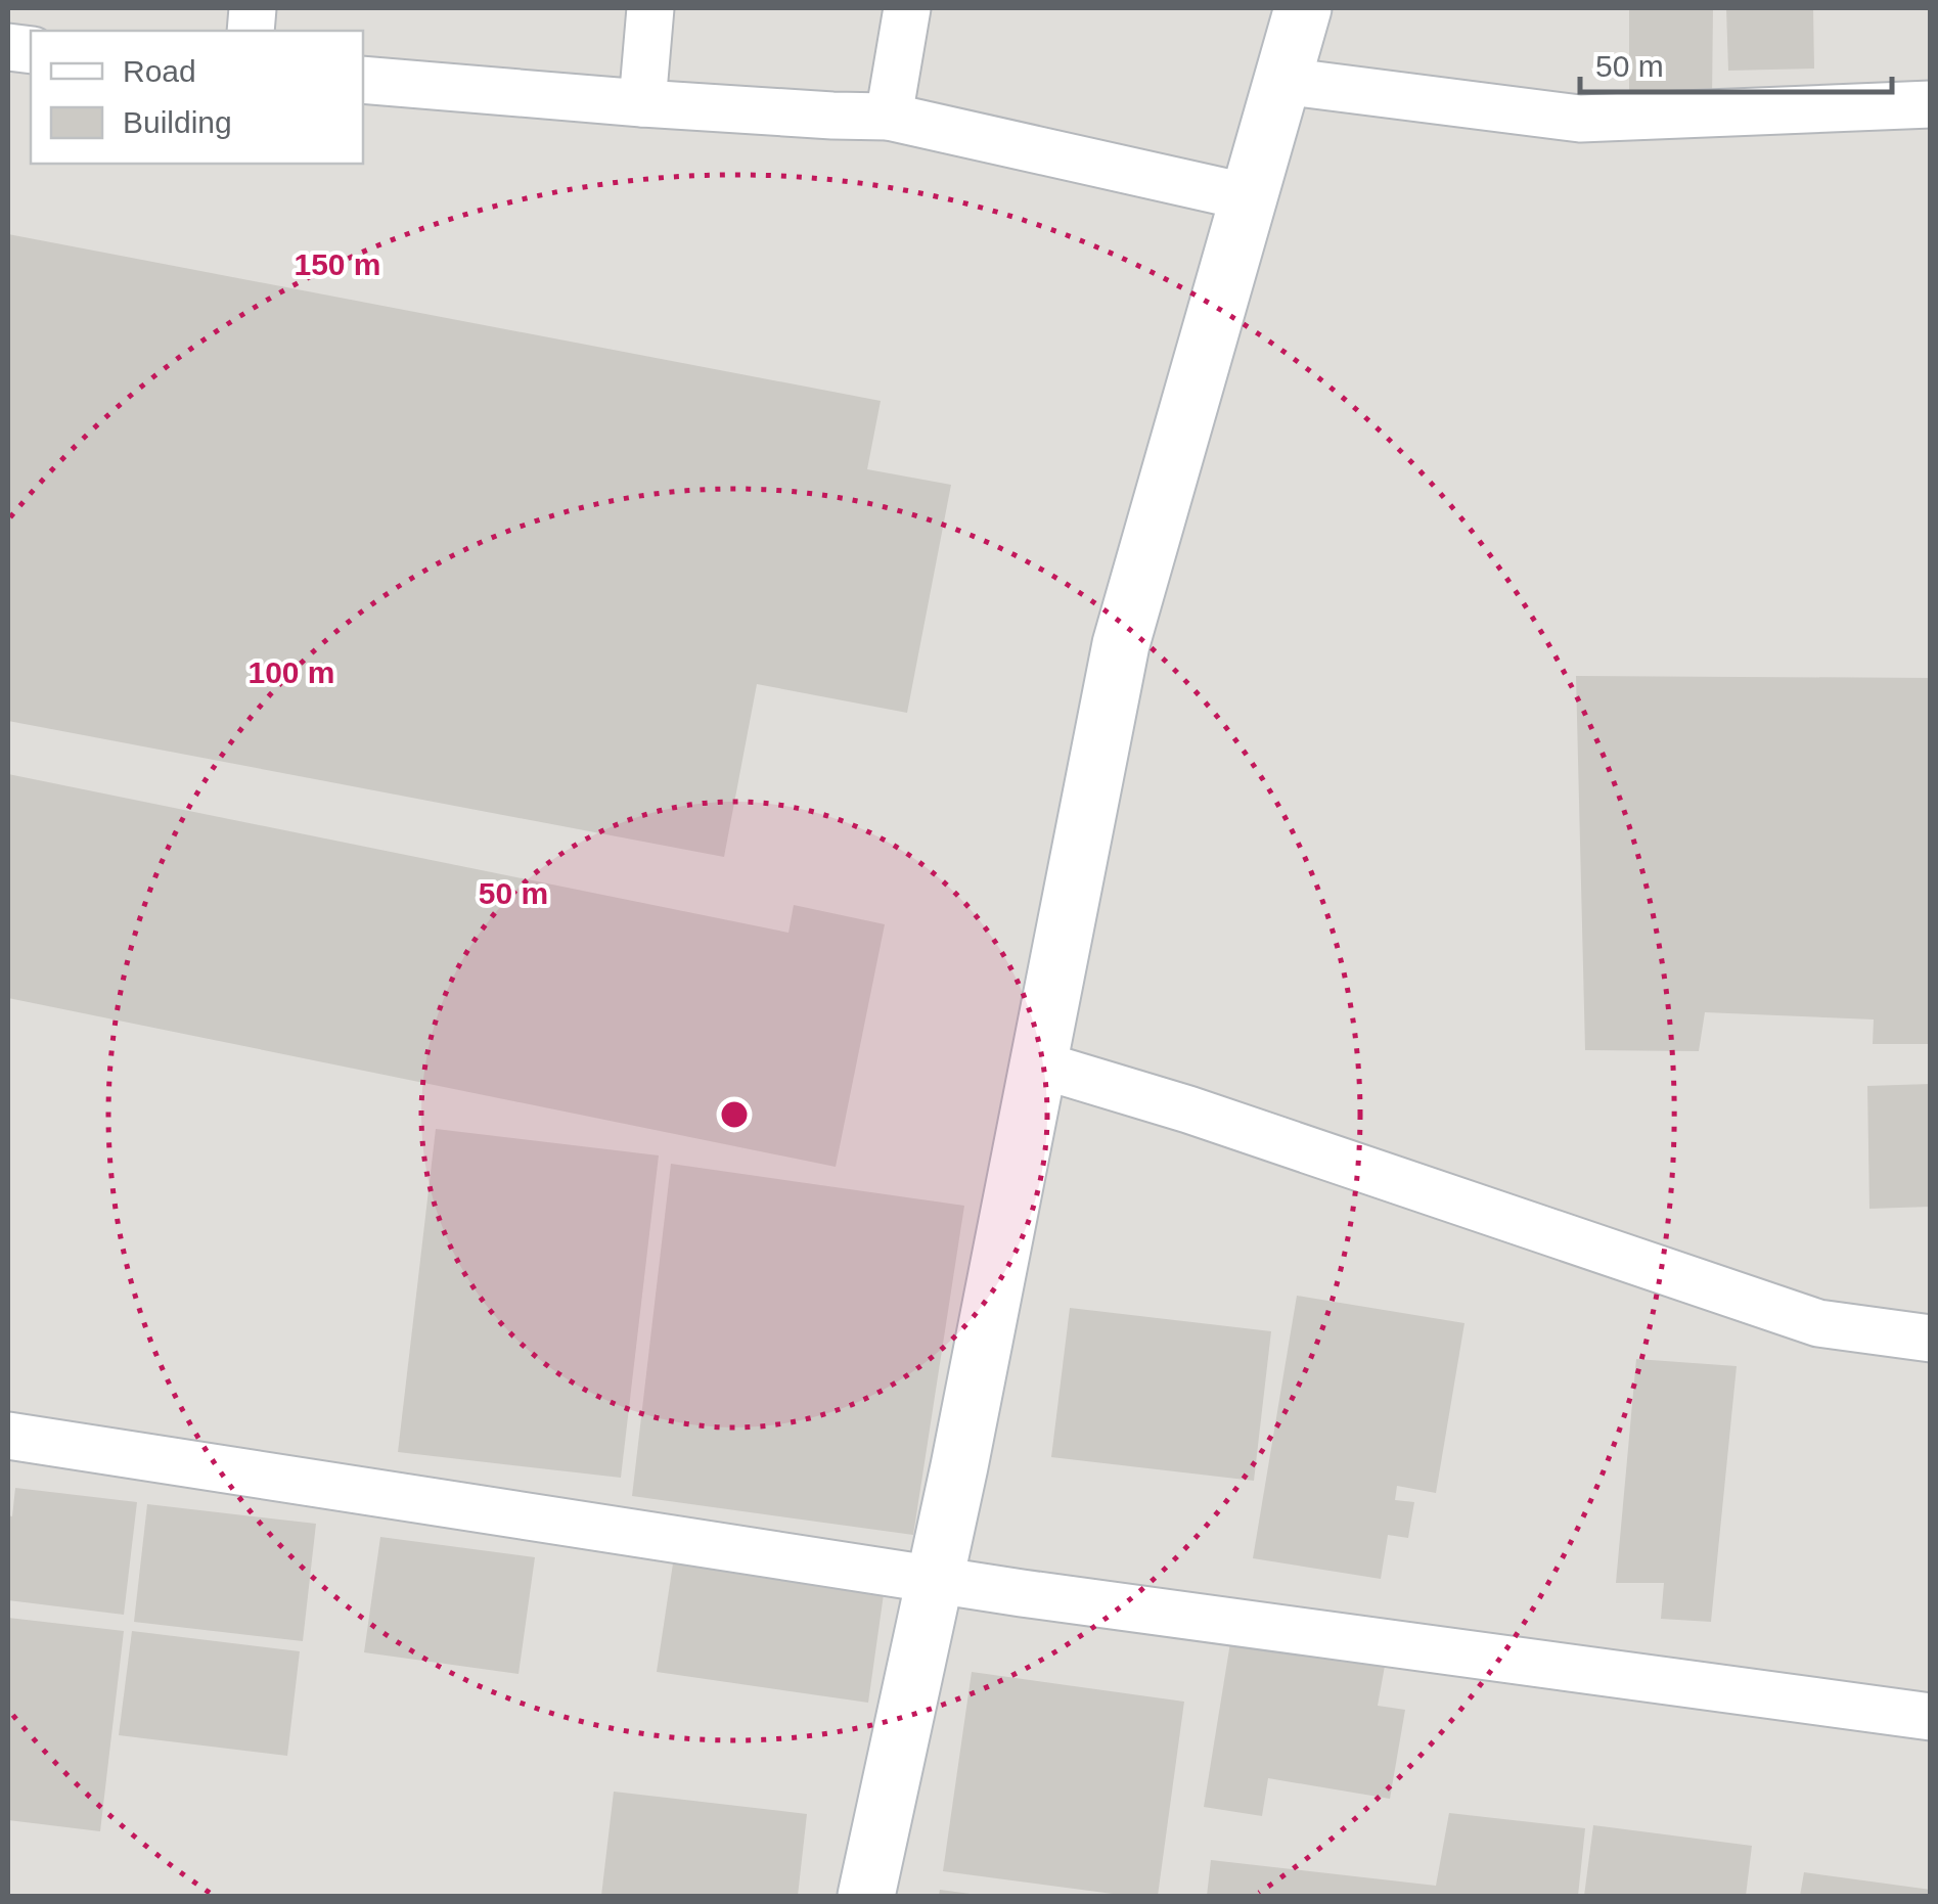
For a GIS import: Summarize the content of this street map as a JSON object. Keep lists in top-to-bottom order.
{
  "legend": ["Road", "Building"],
  "scale_bar": "50 m",
  "rings": ["150 m", "100 m", "50 m"]
}
